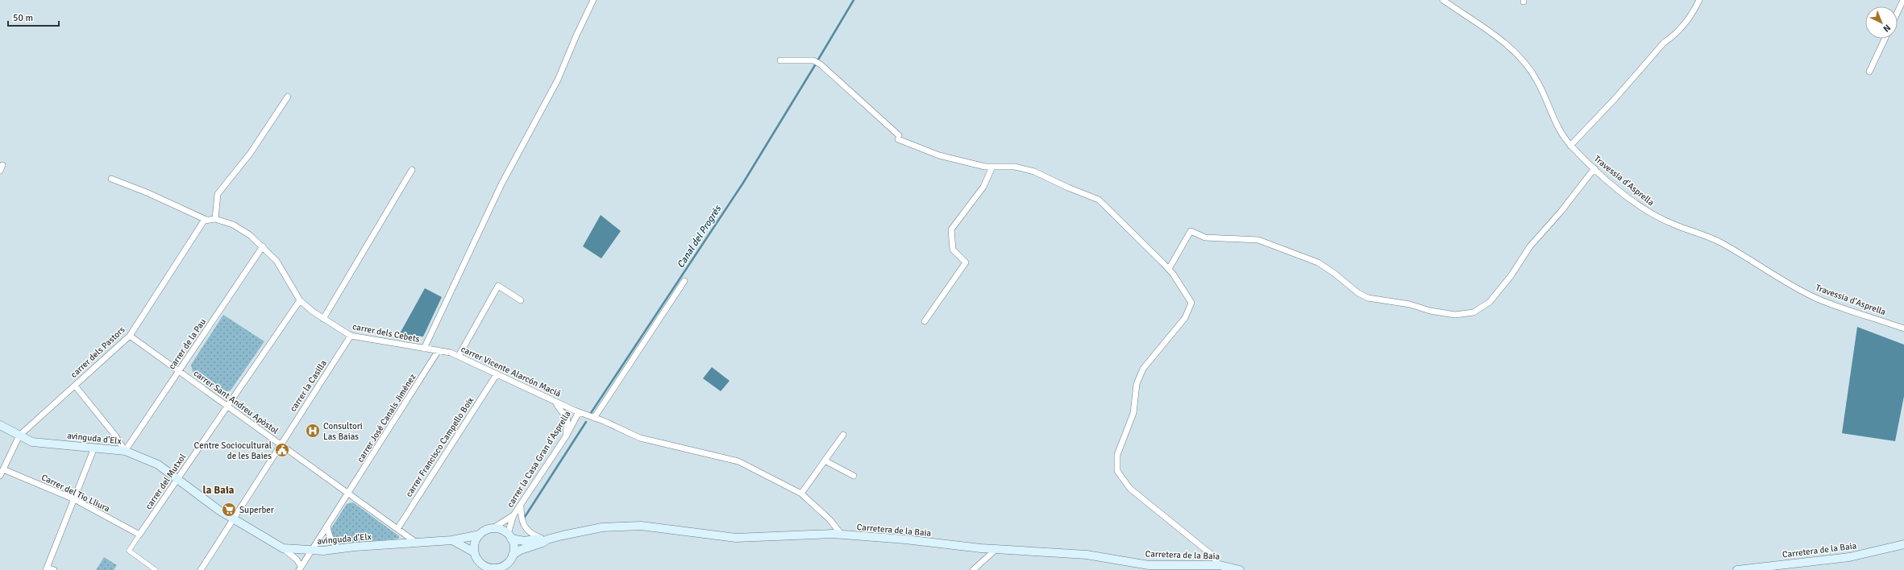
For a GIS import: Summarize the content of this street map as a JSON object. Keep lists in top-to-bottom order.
{
  "streets": {
    "main road": ["avinguda d'Elx", "Carretera de la Baia"],
    "street": [
      "Travessia d'Asprella",
      "carrer dels Cebets",
      "carrer de la Pau",
      "carrer dels Pastors",
      "carrer Vicente Alarcón Maciá",
      "carrer la Casilla",
      "carrer Sant Andreu Apòstol",
      "carrer José Canals Jiménez",
      "carrer Francisco Campello Boix",
      "carrer la Casa Gran d'Asprella",
      "carrer del Mutxol",
      "Carrer del Tio Lliura"
    ]
  },
  "crossings": [
    ["carrer dels Cebets", "carrer de la Pau"],
    ["carrer dels Cebets", "carrer dels Pastors"],
    ["carrer dels Cebets", "carrer Vicente Alarcón Maciá"],
    ["carrer dels Cebets", "carrer la Casilla"],
    ["carrer dels Cebets", "carrer José Canals Jiménez"],
    ["carrer dels Cebets", "carrer del Mutxol"],
    ["carrer de la Pau", "carrer Sant Andreu Apòstol"],
    ["carrer de la Pau", "avinguda d'Elx"],
    ["carrer dels Pastors", "carrer Sant Andreu Apòstol"],
    ["carrer dels Pastors", "avinguda d'Elx"],
    ["carrer Vicente Alarcón Maciá", "carrer José Canals Jiménez"],
    ["carrer Vicente Alarcón Maciá", "carrer Francisco Campello Boix"],
    ["carrer Vicente Alarcón Maciá", "carrer la Casa Gran d'Asprella"],
    ["carrer Vicente Alarcón Maciá", "Carretera de la Baia"],
    ["carrer la Casilla", "carrer Sant Andreu Apòstol"],
    ["carrer la Casilla", "avinguda d'Elx"],
    ["carrer Sant Andreu Apòstol", "carrer José Canals Jiménez"],
    ["carrer Sant Andreu Apòstol", "avinguda d'Elx"],
    ["carrer Sant Andreu Apòstol", "carrer Francisco Campello Boix"],
    ["carrer Sant Andreu Apòstol", "carrer del Mutxol"],
    ["carrer José Canals Jiménez", "avinguda d'Elx"],
    ["avinguda d'Elx", "carrer la Casa Gran d'Asprella"],
    ["avinguda d'Elx", "carrer del Mutxol"],
    ["avinguda d'Elx", "Carretera de la Baia"],
    ["carrer la Casa Gran d'Asprella", "Carretera de la Baia"],
    ["carrer del Mutxol", "Carrer del Tio Lliura"]
  ],
  "districts": ["la Baia"],
  "water": ["Canal del Progrés"],
  "places": {
    "hospital": ["Consultori Las Baias"],
    "public building": ["Centre Sociocultural de les Baies"],
    "supermarket": ["Superber"]
  },
  "scale_bar": "50 m",
  "north": "bottom right"
}
